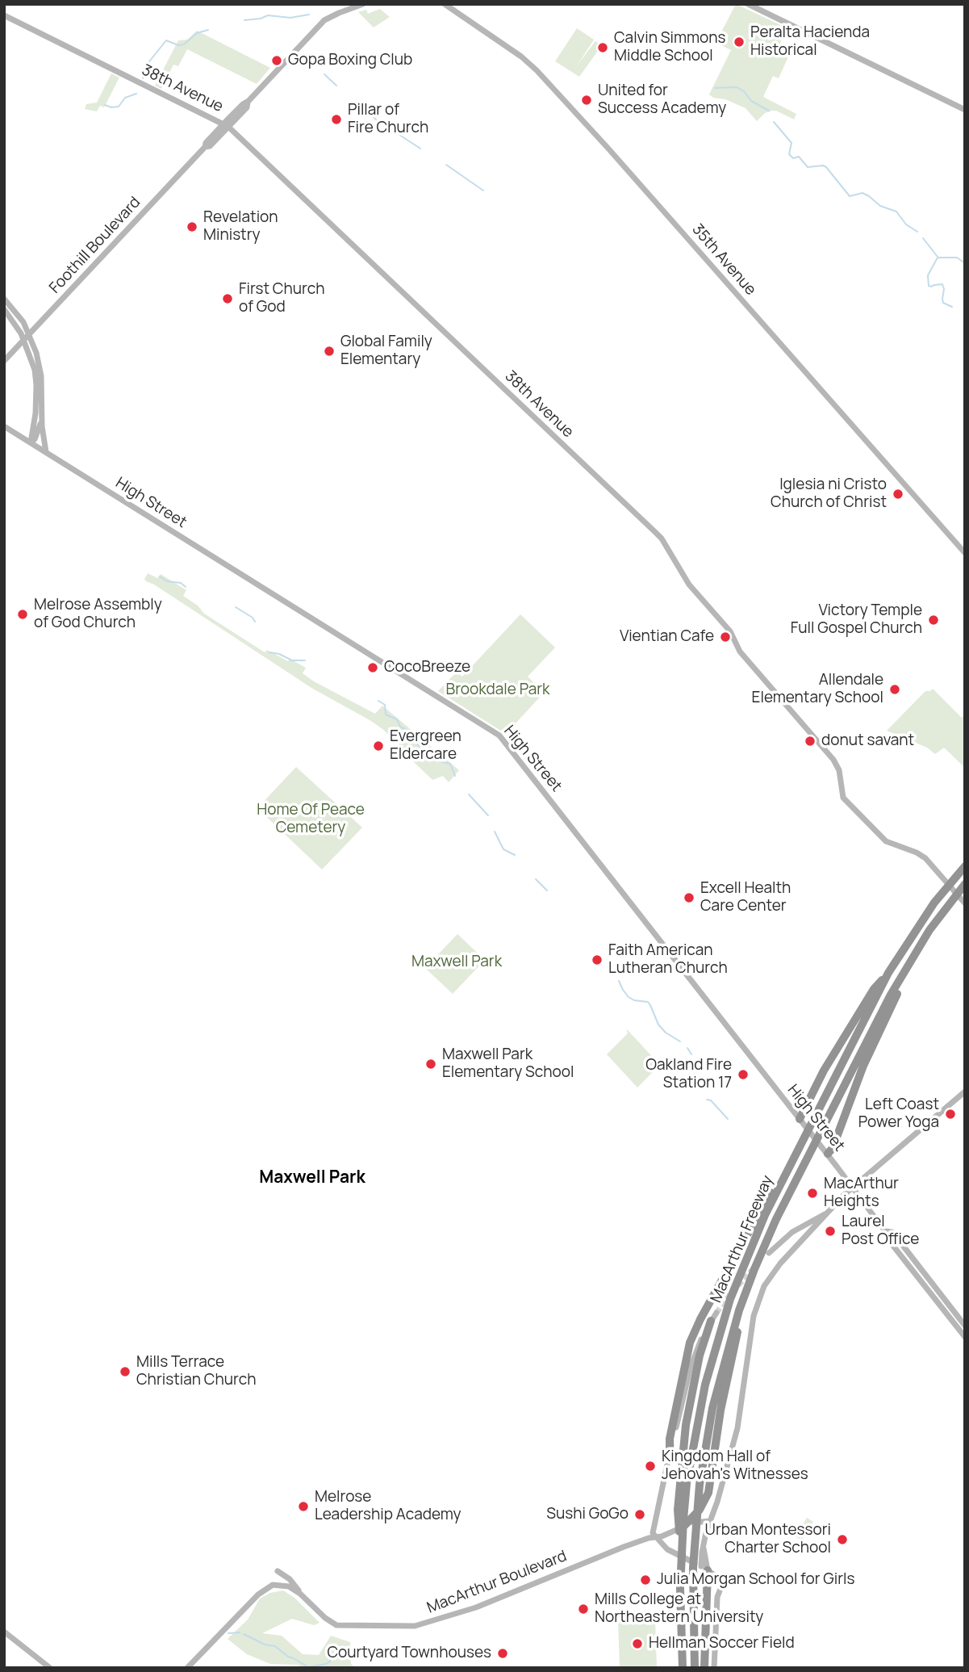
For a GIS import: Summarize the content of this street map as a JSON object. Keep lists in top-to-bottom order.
{
  "streets": {
    "highway": ["MacArthur Freeway"],
    "main road": [
      "38th Avenue",
      "Foothill Boulevard",
      "35th Avenue",
      "High Street",
      "MacArthur Boulevard"
    ]
  },
  "crossings": [
    ["38th Avenue", "Foothill Boulevard"],
    ["MacArthur Freeway", "MacArthur Boulevard"]
  ],
  "districts": ["Maxwell Park"],
  "parks": ["Brookdale Park", "Home Of Peace Cemetery", "Maxwell Park"],
  "places": [
    "Peralta Hacienda Historical",
    "Calvin Simmons Middle School",
    "Gopa Boxing Club",
    "United for Success Academy",
    "Pillar of Fire Church",
    "Revelation Ministry",
    "First Church of God",
    "Global Family Elementary",
    "Iglesia ni Cristo Church of Christ",
    "Melrose Assembly of God Church",
    "Victory Temple Full Gospel Church",
    "Vientian Cafe",
    "CocoBreeze",
    "Allendale Elementary School",
    "donut savant",
    "Evergreen Eldercare",
    "Excell Health Care Center",
    "Faith American Lutheran Church",
    "Maxwell Park Elementary School",
    "Oakland Fire Station 17",
    "Left Coast Power Yoga",
    "MacArthur Heights",
    "Laurel Post Office",
    "Mills Terrace Christian Church",
    "Kingdom Hall of Jehovah's Witnesses",
    "Melrose Leadership Academy",
    "Sushi GoGo",
    "Urban Montessori Charter School",
    "Julia Morgan School for Girls",
    "Mills College at Northeastern University",
    "Hellman Soccer Field",
    "Courtyard Townhouses"
  ]
}
